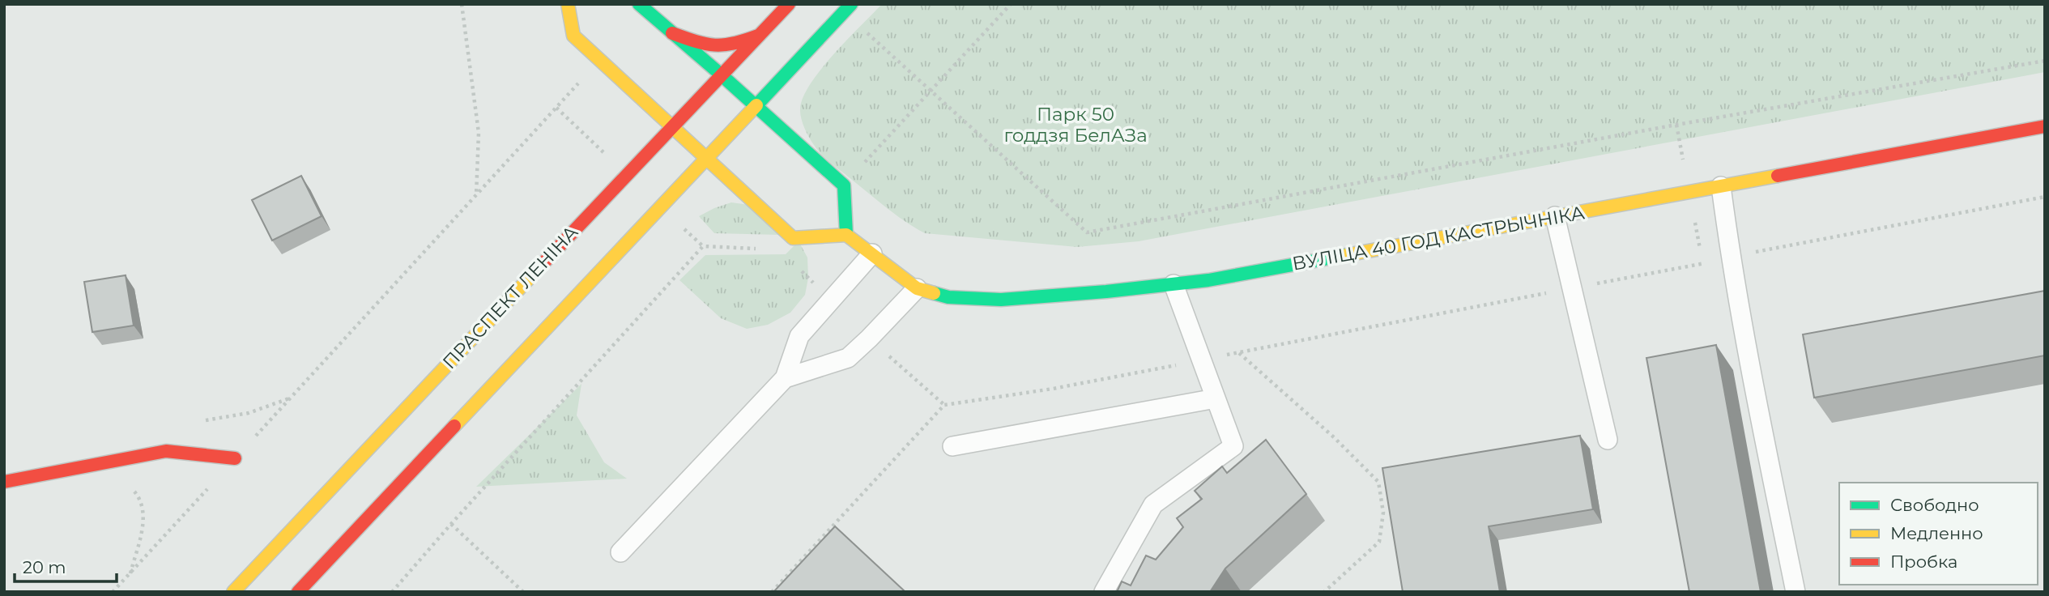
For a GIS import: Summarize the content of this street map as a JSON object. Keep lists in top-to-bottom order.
{
  "streets": {
    "main road": ["ВУЛІЦА 40 ГОД КАСТРЫЧНІКА", "ПРАСПЕКТ ЛЕНІНА"]
  },
  "parks": ["Парк 50 годдзя БелАЗа"],
  "legend": ["Свободно", "Медленно", "Пробка"],
  "scale_bar": "20 m"
}
